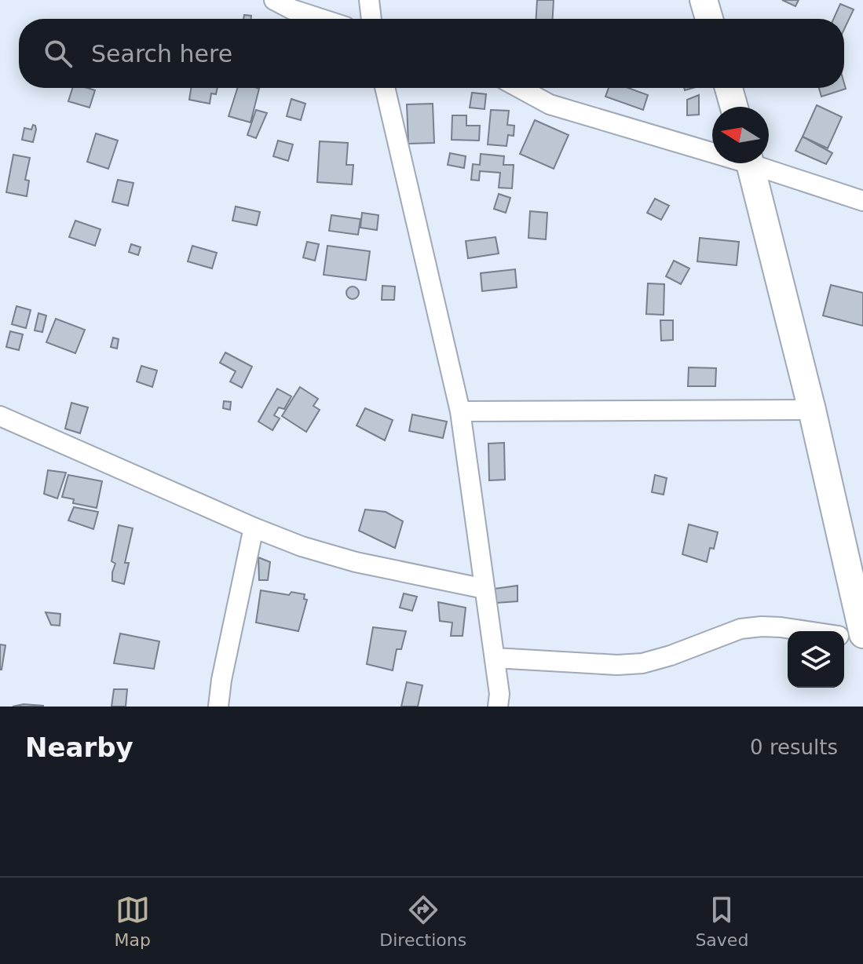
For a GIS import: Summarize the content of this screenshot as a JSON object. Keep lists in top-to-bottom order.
{
  "north": "left",
  "page": {
    "search": "Search here",
    "heading": ["Nearby", "0 results"],
    "nav": ["Map", "Directions", "Saved"]
  }
}
